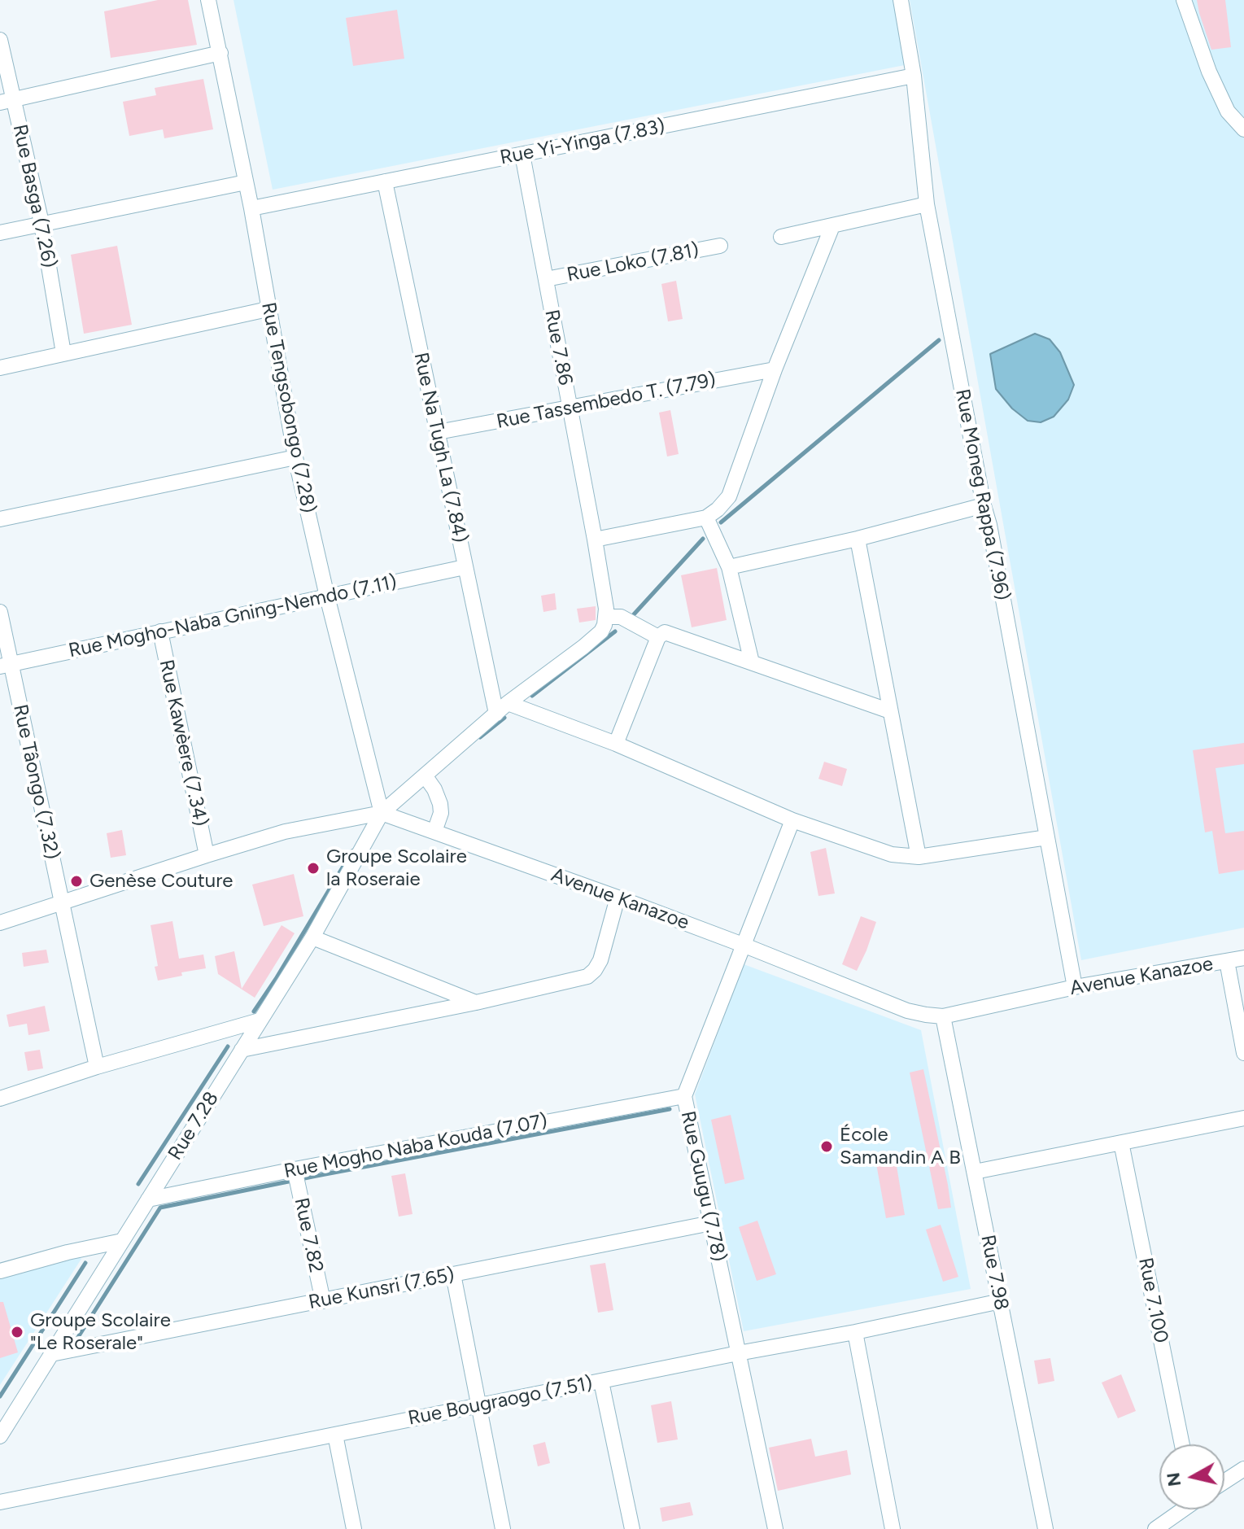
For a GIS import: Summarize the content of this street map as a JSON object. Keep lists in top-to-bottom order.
{
  "streets": {
    "street": [
      "Rue Yi-Yinga (7.83)",
      "Rue Basga (7.26)",
      "Rue Loko (7.81)",
      "Rue 7.86",
      "Rue Tassembedo T. (7.79)",
      "Rue Tengsobongo (7.28)",
      "Rue Na Tugh La (7.84)",
      "Rue Moneg Rappa (7.96)",
      "Rue Mogho-Naba Gning-Nemdo (7.11)",
      "Rue Kawèere (7.34)",
      "Rue Tâongo (7.32)",
      "Avenue Kanazoe",
      "Rue 7.28",
      "Rue Mogho Naba Kouda (7.07)",
      "Rue Guugu (7.78)",
      "Rue 7.82",
      "Rue 7.98",
      "Rue Kunsri (7.65)",
      "Rue 7.100",
      "Rue Bougraogo (7.51)"
    ]
  },
  "crossings": [
    ["Rue Yi-Yinga (7.83)", "Rue 7.86"],
    ["Rue Yi-Yinga (7.83)", "Rue Tengsobongo (7.28)"],
    ["Rue Yi-Yinga (7.83)", "Rue Na Tugh La (7.84)"],
    ["Rue Yi-Yinga (7.83)", "Rue Moneg Rappa (7.96)"],
    ["Rue Loko (7.81)", "Rue 7.86"],
    ["Rue 7.86", "Rue Tassembedo T. (7.79)"],
    ["Rue Tassembedo T. (7.79)", "Rue Na Tugh La (7.84)"],
    ["Rue Tengsobongo (7.28)", "Rue Mogho-Naba Gning-Nemdo (7.11)"],
    ["Rue Tengsobongo (7.28)", "Avenue Kanazoe"],
    ["Rue Tengsobongo (7.28)", "Rue 7.28"],
    ["Rue Na Tugh La (7.84)", "Rue Mogho-Naba Gning-Nemdo (7.11)"],
    ["Rue Moneg Rappa (7.96)", "Avenue Kanazoe"],
    ["Rue Mogho-Naba Gning-Nemdo (7.11)", "Rue Kawèere (7.34)"],
    ["Rue Mogho-Naba Gning-Nemdo (7.11)", "Rue Tâongo (7.32)"],
    ["Avenue Kanazoe", "Rue 7.28"],
    ["Avenue Kanazoe", "Rue Guugu (7.78)"],
    ["Avenue Kanazoe", "Rue 7.98"],
    ["Rue 7.28", "Rue Mogho Naba Kouda (7.07)"],
    ["Rue 7.28", "Rue Kunsri (7.65)"],
    ["Rue Mogho Naba Kouda (7.07)", "Rue Guugu (7.78)"],
    ["Rue Mogho Naba Kouda (7.07)", "Rue 7.82"],
    ["Rue Guugu (7.78)", "Rue Kunsri (7.65)"],
    ["Rue Guugu (7.78)", "Rue Bougraogo (7.51)"],
    ["Rue 7.82", "Rue Kunsri (7.65)"],
    ["Rue 7.98", "Rue Bougraogo (7.51)"]
  ],
  "places": [
    "Groupe Scolaire la Roseraie",
    "Genèse Couture",
    "École Samandin A B",
    "Groupe Scolaire \"Le Roserale\""
  ],
  "north": "left"
}
